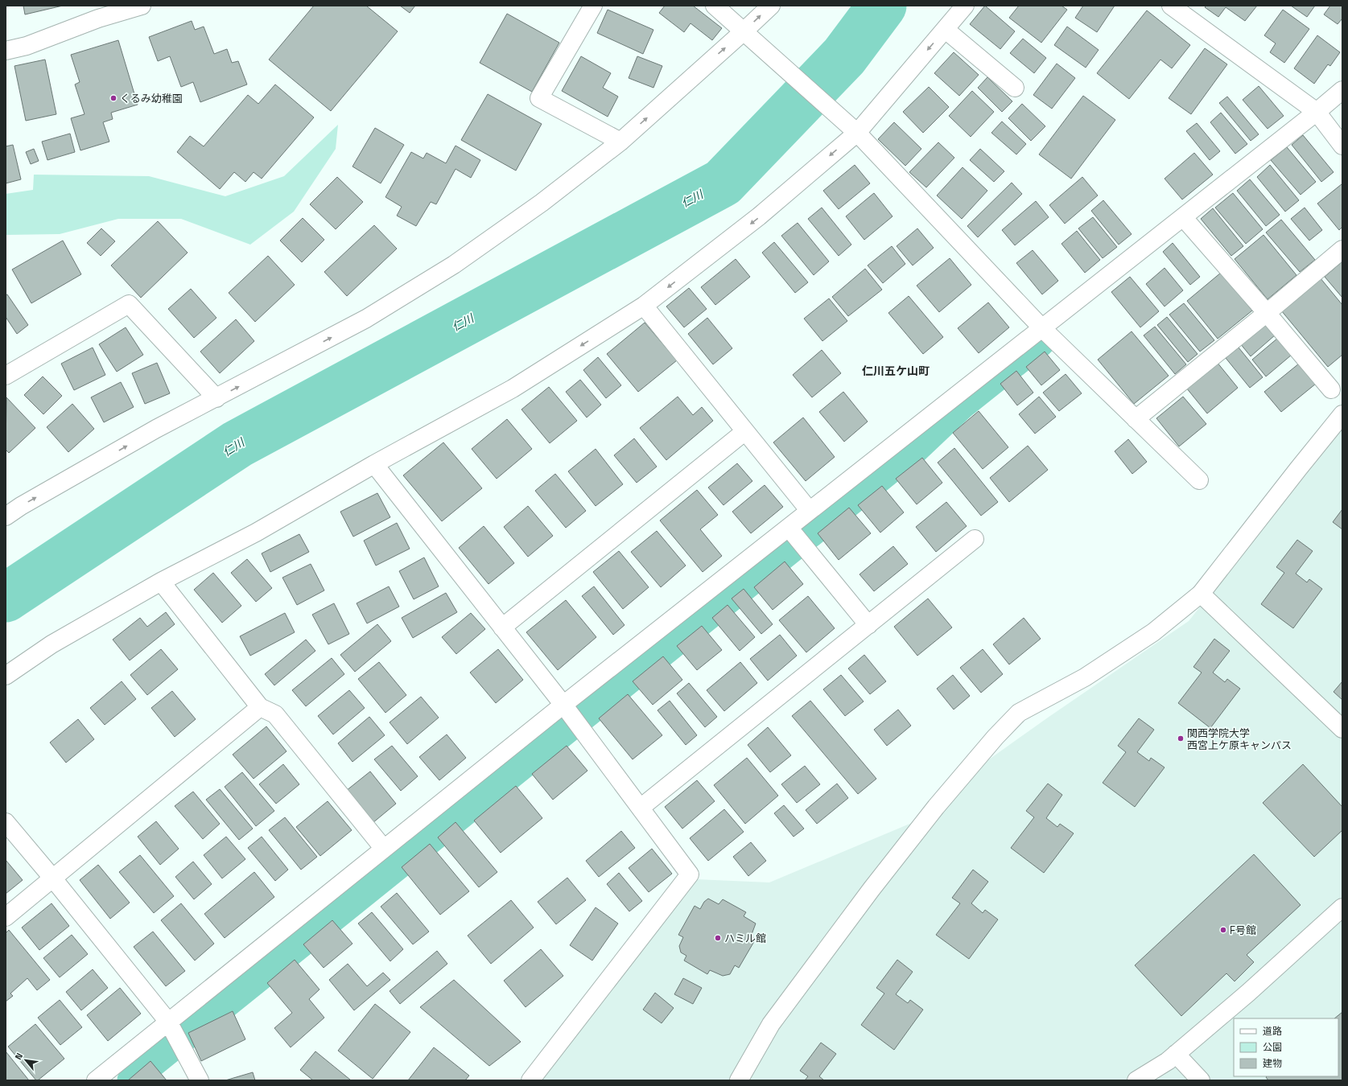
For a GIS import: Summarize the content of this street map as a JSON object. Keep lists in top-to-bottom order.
{
  "districts": ["仁川五ケ山町"],
  "water": ["仁川"],
  "places": [
    "くるみ幼稚園",
    "関西学院大学 西宮上ケ原キャンパス",
    "F号館",
    "ハミル館"
  ],
  "legend": ["道路", "公園", "建物"],
  "north": "top left"
}
